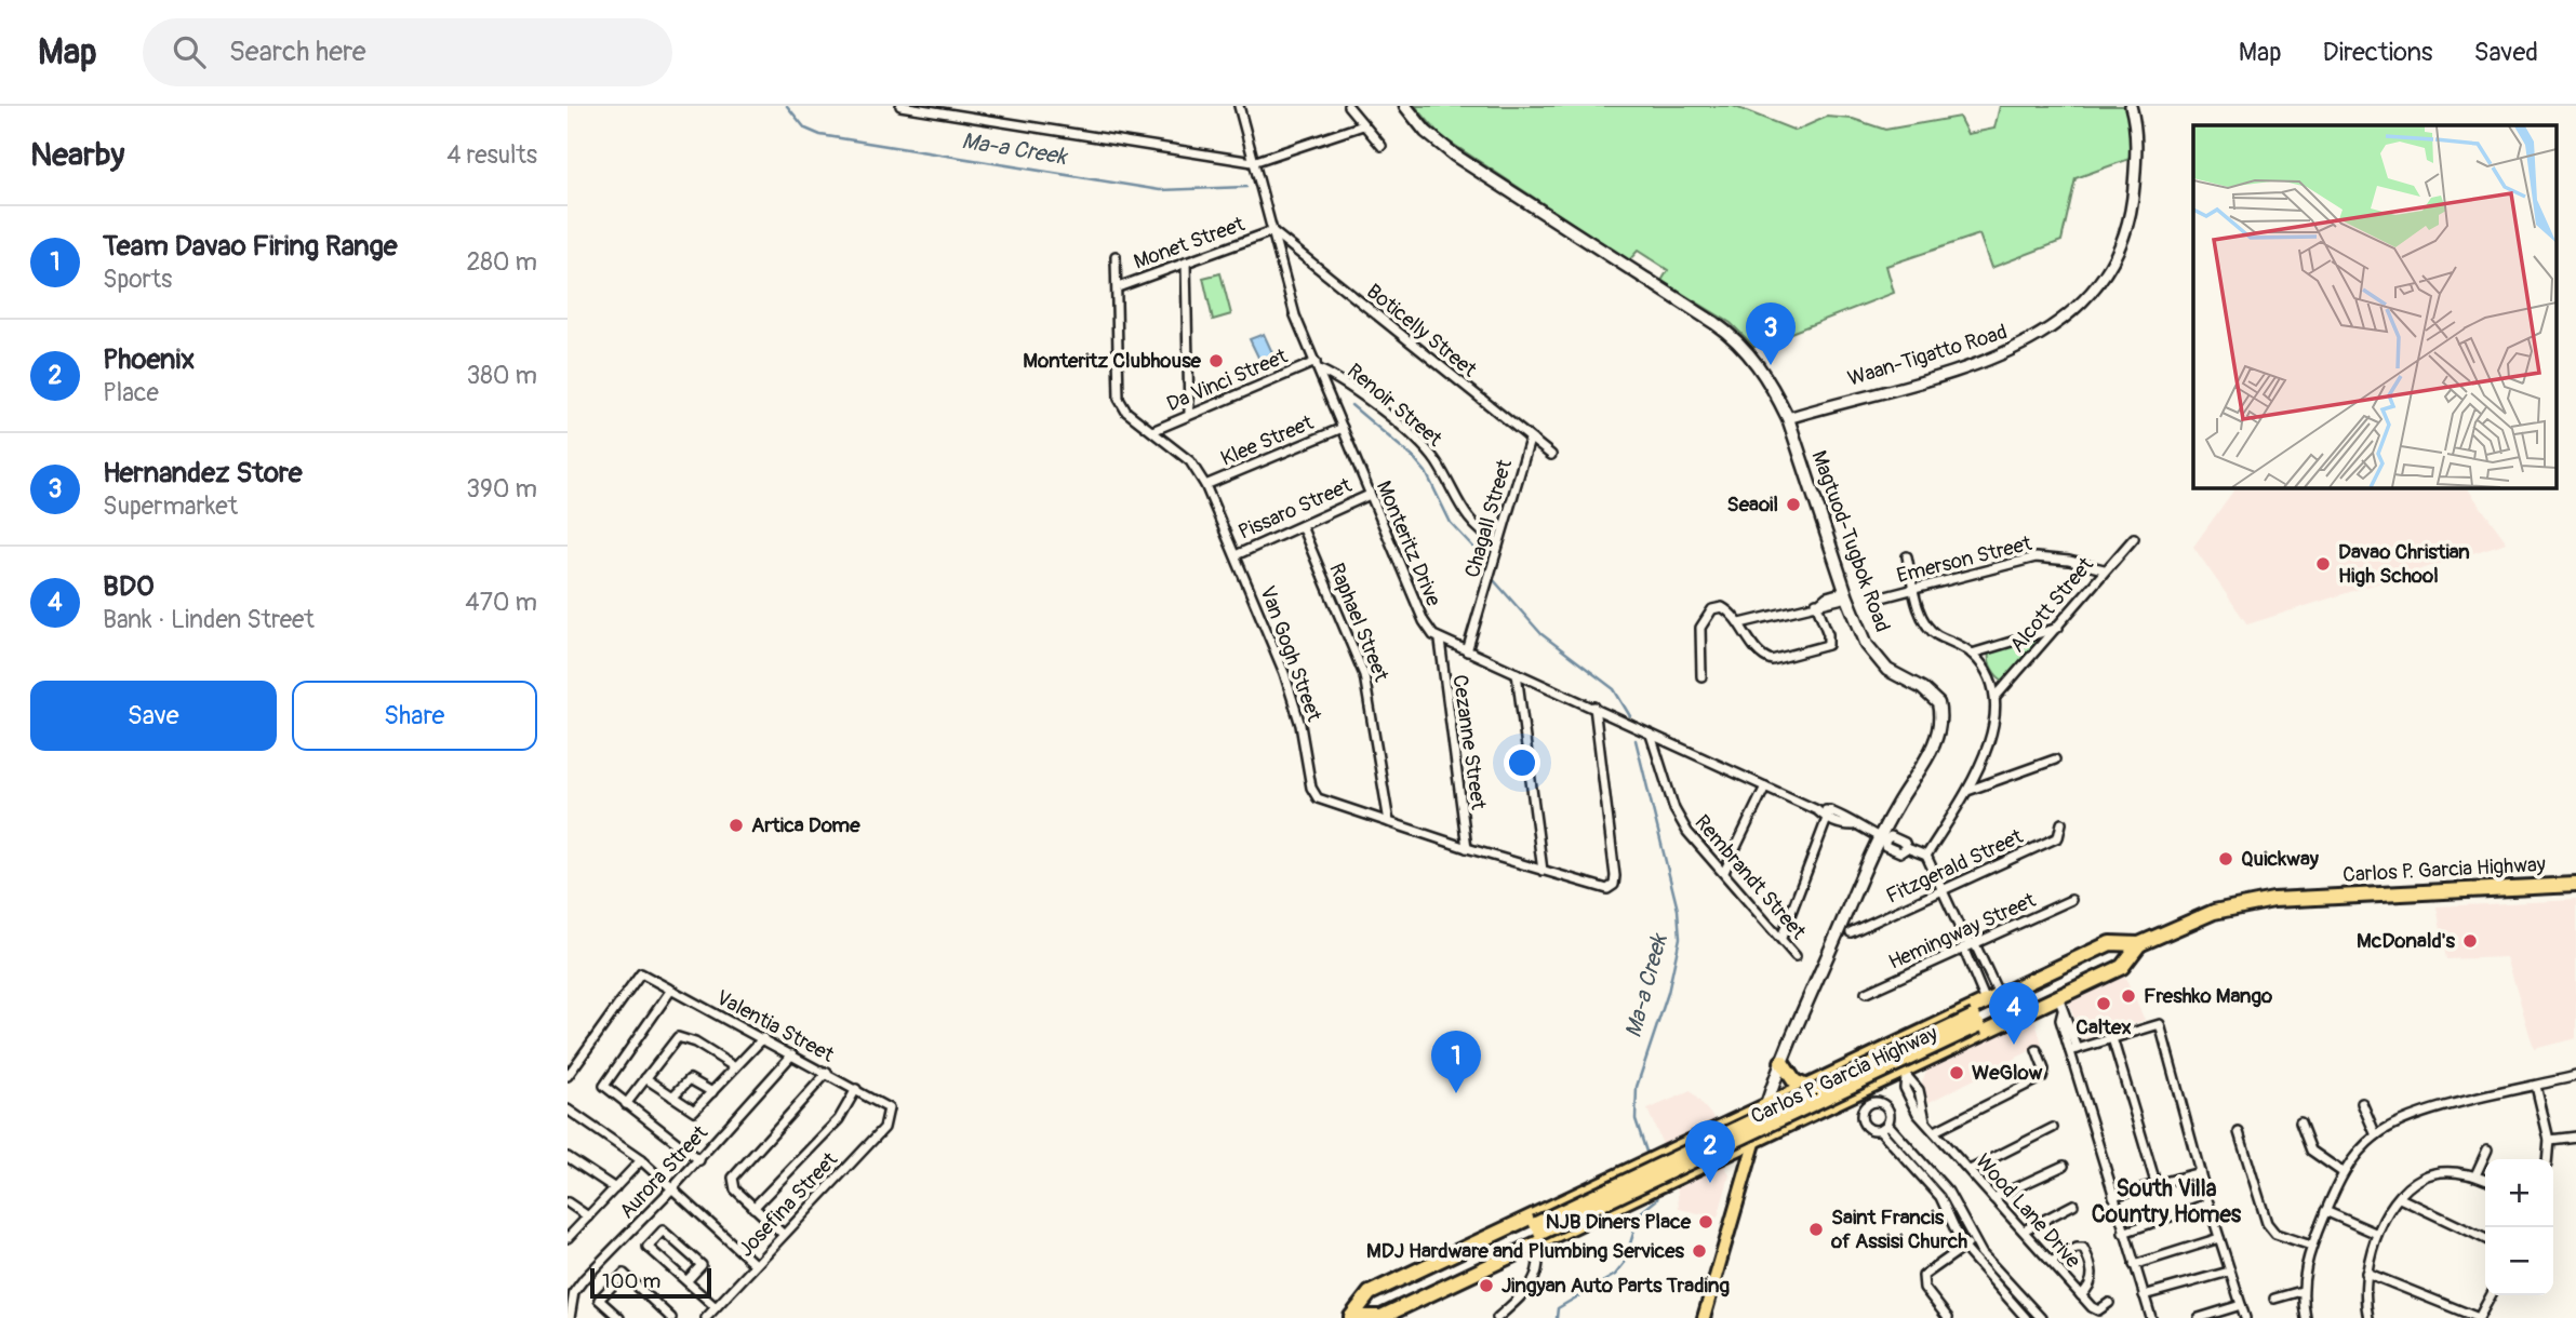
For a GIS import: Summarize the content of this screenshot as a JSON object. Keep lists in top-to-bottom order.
{
  "streets": {
    "highway": ["Carlos P. Garcia Highway"],
    "main road": ["Magtuod-Tugbok Road"],
    "street": [
      "Monet Street",
      "Boticelly Street",
      "Waan-Tigatto Road",
      "Da Vinci Street",
      "Renoir Street",
      "Klee Street",
      "Pissaro Street",
      "Chagall Street",
      "Monteritz Drive",
      "Emerson Street",
      "Alcott Street",
      "Raphael Street",
      "Van Gogh Street",
      "Cezanne Street",
      "Fitzgerald Street",
      "Rembrandt Street",
      "Hemingway Street",
      "Valentia Street",
      "Aurora Street",
      "Josefina Street",
      "Wood Lane Drive"
    ]
  },
  "crossings": [
    ["Monet Street", "Boticelly Street"],
    ["Monet Street", "Monteritz Drive"],
    ["Monet Street", "Van Gogh Street"],
    ["Boticelly Street", "Chagall Street"],
    ["Boticelly Street", "Monteritz Drive"],
    ["Waan-Tigatto Road", "Magtuod-Tugbok Road"],
    ["Da Vinci Street", "Renoir Street"],
    ["Da Vinci Street", "Monteritz Drive"],
    ["Da Vinci Street", "Van Gogh Street"],
    ["Renoir Street", "Chagall Street"],
    ["Renoir Street", "Monteritz Drive"],
    ["Klee Street", "Monteritz Drive"],
    ["Klee Street", "Van Gogh Street"],
    ["Pissaro Street", "Monteritz Drive"],
    ["Pissaro Street", "Raphael Street"],
    ["Pissaro Street", "Van Gogh Street"],
    ["Magtuod-Tugbok Road", "Carlos P. Garcia Highway"],
    ["Monteritz Drive", "Cezanne Street"],
    ["Emerson Street", "Alcott Street"],
    ["Raphael Street", "Van Gogh Street"],
    ["Van Gogh Street", "Cezanne Street"],
    ["Carlos P. Garcia Highway", "Wood Lane Drive"],
    ["Valentia Street", "Aurora Street"],
    ["Valentia Street", "Josefina Street"]
  ],
  "districts": ["South Villa Country Homes"],
  "water": ["Ma-a Creek"],
  "places": [
    "Monteritz Clubhouse",
    "Seaoil",
    "Davao Christian High School",
    "Artica Dome",
    "Quickway",
    "McDonald's",
    "Freshko Mango",
    "Caltex",
    "WeGlow",
    "NJB Diners Place",
    "Saint Francis of Assisi Church",
    "MDJ Hardware and Plumbing Services",
    "Jingyan Auto Parts Trading"
  ],
  "scale_bar": "100 m",
  "page": {
    "header": "Map",
    "search": "Search here",
    "nav": ["Map", "Directions", "Saved"],
    "heading": ["Nearby", "4 results"],
    "list": [
      {
        "mark": "1",
        "name": "Team Davao Firing Range",
        "note": "Sports",
        "value": "280 m"
      },
      {
        "mark": "2",
        "name": "Phoenix",
        "note": "Place",
        "value": "380 m"
      },
      {
        "mark": "3",
        "name": "Hernandez Store",
        "note": "Supermarket",
        "value": "390 m"
      },
      {
        "mark": "4",
        "name": "BDO",
        "note": "Bank · Linden Street",
        "value": "470 m"
      }
    ],
    "pins": [
      "3",
      "4",
      "1",
      "2"
    ],
    "buttons": ["Save", "Share"],
    "map_buttons": ["+", "−"],
    "scale": "100 m"
  }
}
